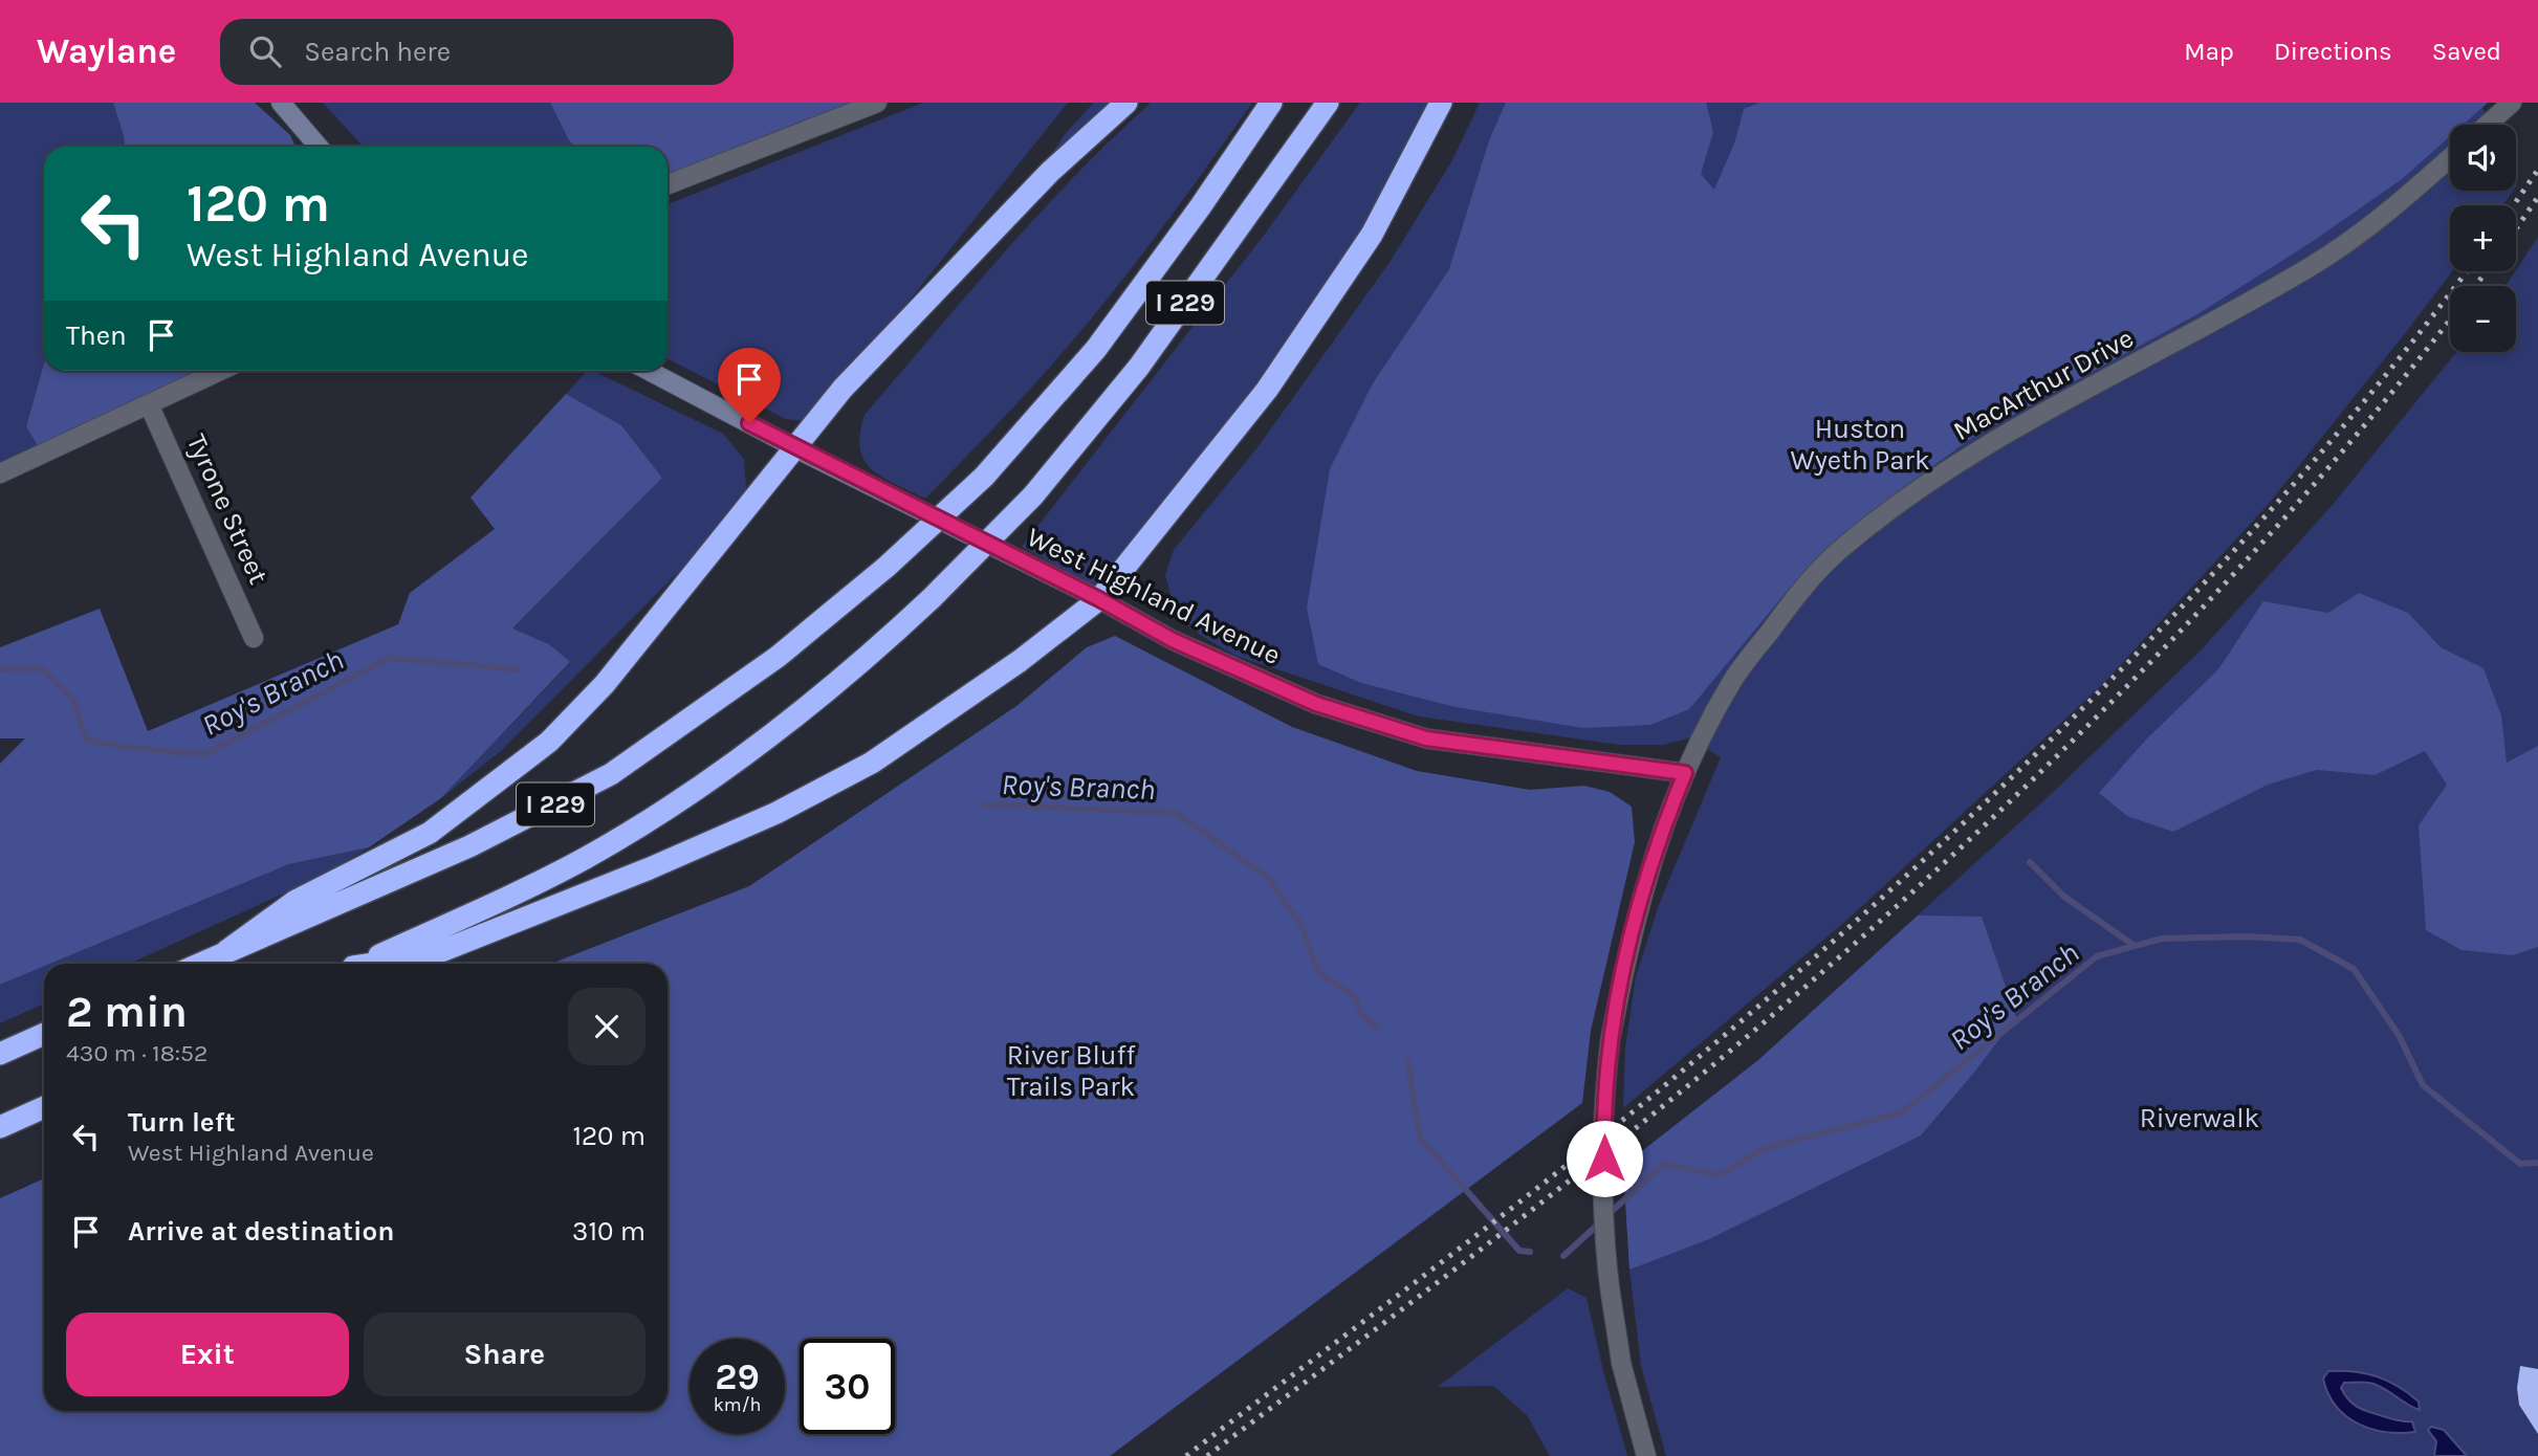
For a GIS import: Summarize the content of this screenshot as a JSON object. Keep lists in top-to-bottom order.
{
  "streets": {
    "highway": ["I 229"],
    "street": ["MacArthur Drive", "Tyrone Street", "West Highland Avenue"]
  },
  "crossings": [
    ["MacArthur Drive", "West Highland Avenue"]
  ],
  "water": ["Roy's Branch"],
  "parks": ["Huston Wyeth Park", "River Bluff Trails Park", "Riverwalk"],
  "page": {
    "header": "Waylane",
    "search": "Search here",
    "nav": ["Map", "Directions", "Saved"],
    "map_buttons": ["+", "−"],
    "turn": ["120 m", "West Highland Avenue"],
    "then": "Then",
    "heading": ["2 min", "430 m · 18:52"],
    "list": [
      {
        "name": "Turn left",
        "note": "West Highland Avenue",
        "value": "120 m"
      },
      {
        "name": "Arrive at destination",
        "value": "310 m"
      }
    ],
    "buttons": ["Exit", "Share"],
    "speed": "29 km/h",
    "limit": "30"
  }
}
